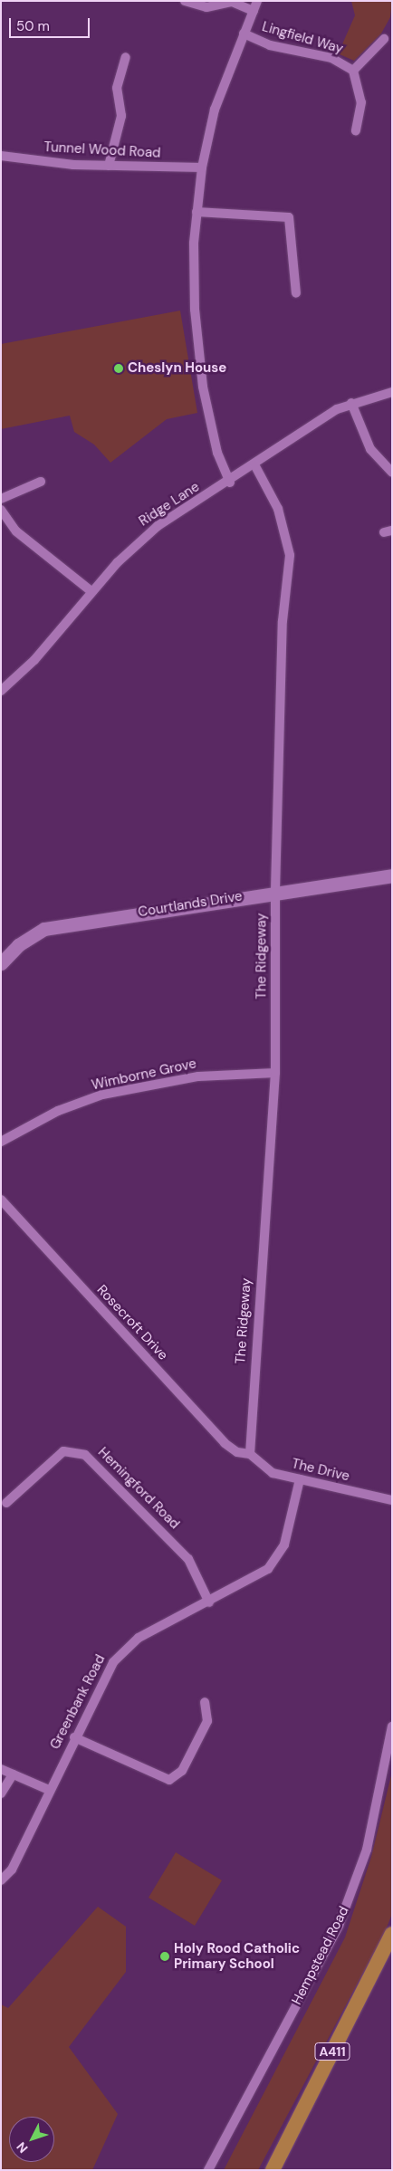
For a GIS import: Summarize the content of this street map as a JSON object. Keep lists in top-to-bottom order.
{
  "streets": {
    "main road": ["A411"],
    "street": [
      "Lingfield Way",
      "Tunnel Wood Road",
      "Ridge Lane",
      "Courtlands Drive",
      "The Ridgeway",
      "Wimborne Grove",
      "Rosecroft Drive",
      "The Drive",
      "Hemingford Road",
      "Greenbank Road",
      "Hempstead Road"
    ]
  },
  "crossings": [
    ["Ridge Lane", "The Ridgeway"],
    ["Courtlands Drive", "The Ridgeway"],
    ["The Ridgeway", "Wimborne Grove"],
    ["The Ridgeway", "Rosecroft Drive"],
    ["The Ridgeway", "The Drive"],
    ["Rosecroft Drive", "The Drive"],
    ["The Drive", "Greenbank Road"],
    ["Hemingford Road", "Greenbank Road"]
  ],
  "places": ["Cheslyn House", "Holy Rood Catholic Primary School"],
  "scale_bar": "50 m",
  "north": "bottom left"
}
